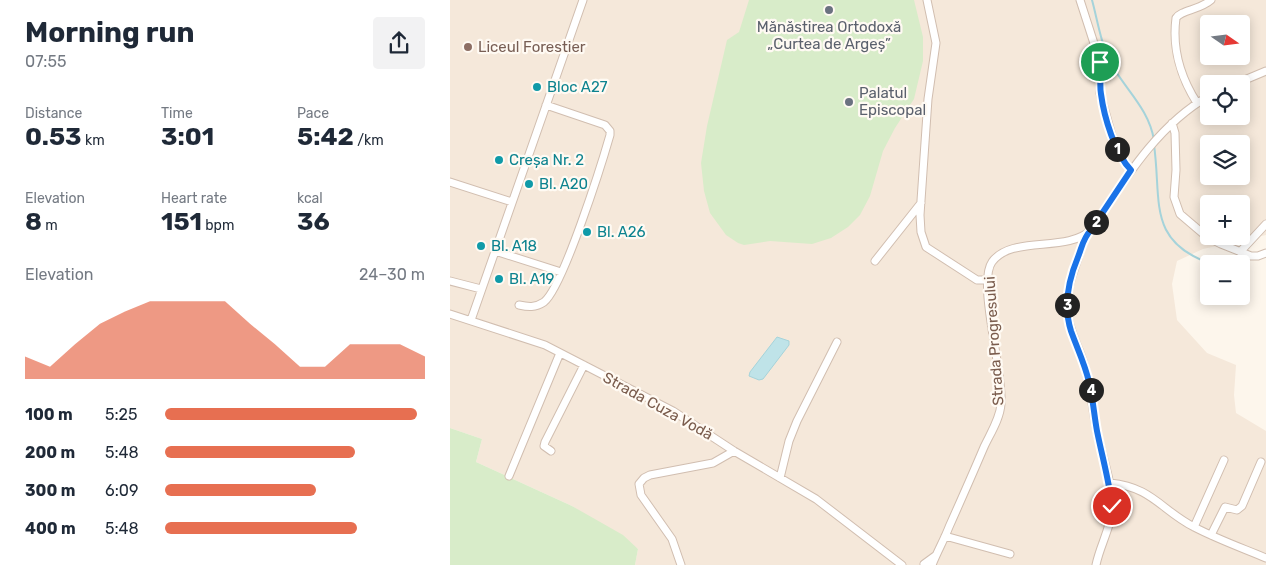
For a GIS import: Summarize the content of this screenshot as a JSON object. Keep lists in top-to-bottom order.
{
  "streets": {
    "street": ["Strada Progresului", "Strada Cuza Vodă"]
  },
  "places": [
    "Mănăstirea Ortodoxă „Curtea de Argeș”",
    "Liceul Forestier",
    "Bloc A27",
    "Palatul Episcopal",
    "Creșa Nr. 2",
    "Bl. A20",
    "Bl. A26",
    "Bl. A18",
    "Bl. A19"
  ],
  "north": "right",
  "page": {
    "heading": ["Morning run", "07:55"],
    "map_buttons": ["+", "−"],
    "stats": [
      ["Distance", "0.53 km"],
      ["Time", "3:01"],
      ["Pace", "5:42 /km"],
      ["Elevation", "8 m"],
      ["Heart rate", "151 bpm"],
      ["kcal", "36"]
    ],
    "pins": [
      "1",
      "2",
      "3",
      "4"
    ],
    "chart": ["Elevation", "24–30 m"],
    "list": [
      {
        "name": "100 m",
        "note": "5:25"
      },
      {
        "name": "200 m",
        "note": "5:48"
      },
      {
        "name": "300 m",
        "note": "6:09"
      },
      {
        "name": "400 m",
        "note": "5:48"
      }
    ]
  }
}
